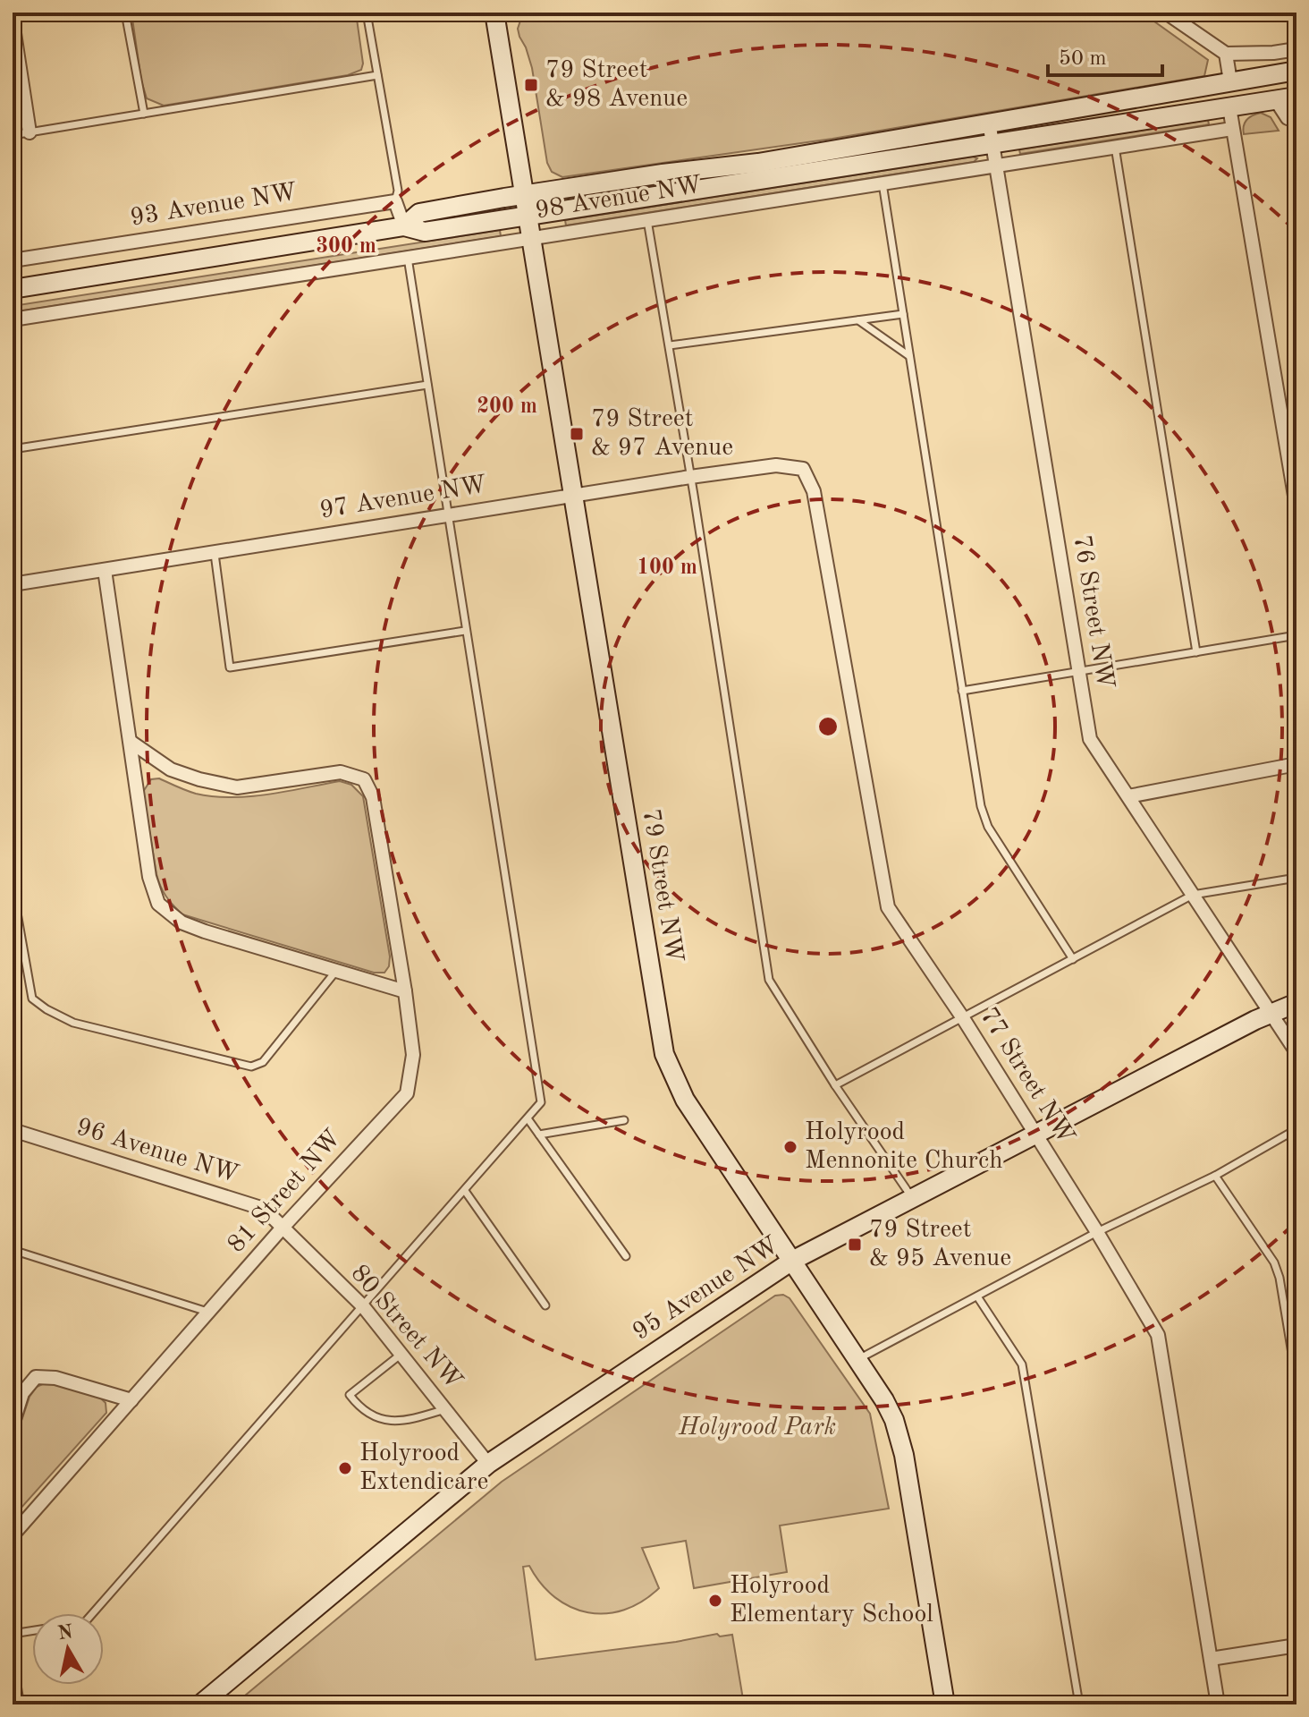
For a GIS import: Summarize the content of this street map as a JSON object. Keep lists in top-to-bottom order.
{
  "streets": {
    "street": [
      "98 Avenue NW",
      "93 Avenue NW",
      "97 Avenue NW",
      "76 Street NW",
      "79 Street NW",
      "77 Street NW",
      "96 Avenue NW",
      "81 Street NW",
      "95 Avenue NW",
      "80 Street NW"
    ]
  },
  "crossings": [
    ["98 Avenue NW", "76 Street NW"],
    ["98 Avenue NW", "79 Street NW"],
    ["97 Avenue NW", "79 Street NW"],
    ["97 Avenue NW", "77 Street NW"],
    ["76 Street NW", "95 Avenue NW"],
    ["79 Street NW", "95 Avenue NW"],
    ["77 Street NW", "95 Avenue NW"],
    ["96 Avenue NW", "81 Street NW"],
    ["96 Avenue NW", "80 Street NW"],
    ["81 Street NW", "80 Street NW"],
    ["95 Avenue NW", "80 Street NW"]
  ],
  "parks": ["Holyrood Park"],
  "places": {
    "transit": ["79 Street & 98 Avenue", "79 Street & 97 Avenue", "79 Street & 95 Avenue"],
    "other": ["Holyrood Mennonite Church", "Holyrood Extendicare", "Holyrood Elementary School"]
  },
  "scale_bar": "50 m",
  "north": "top",
  "rings": ["300 m", "200 m", "100 m"]
}
